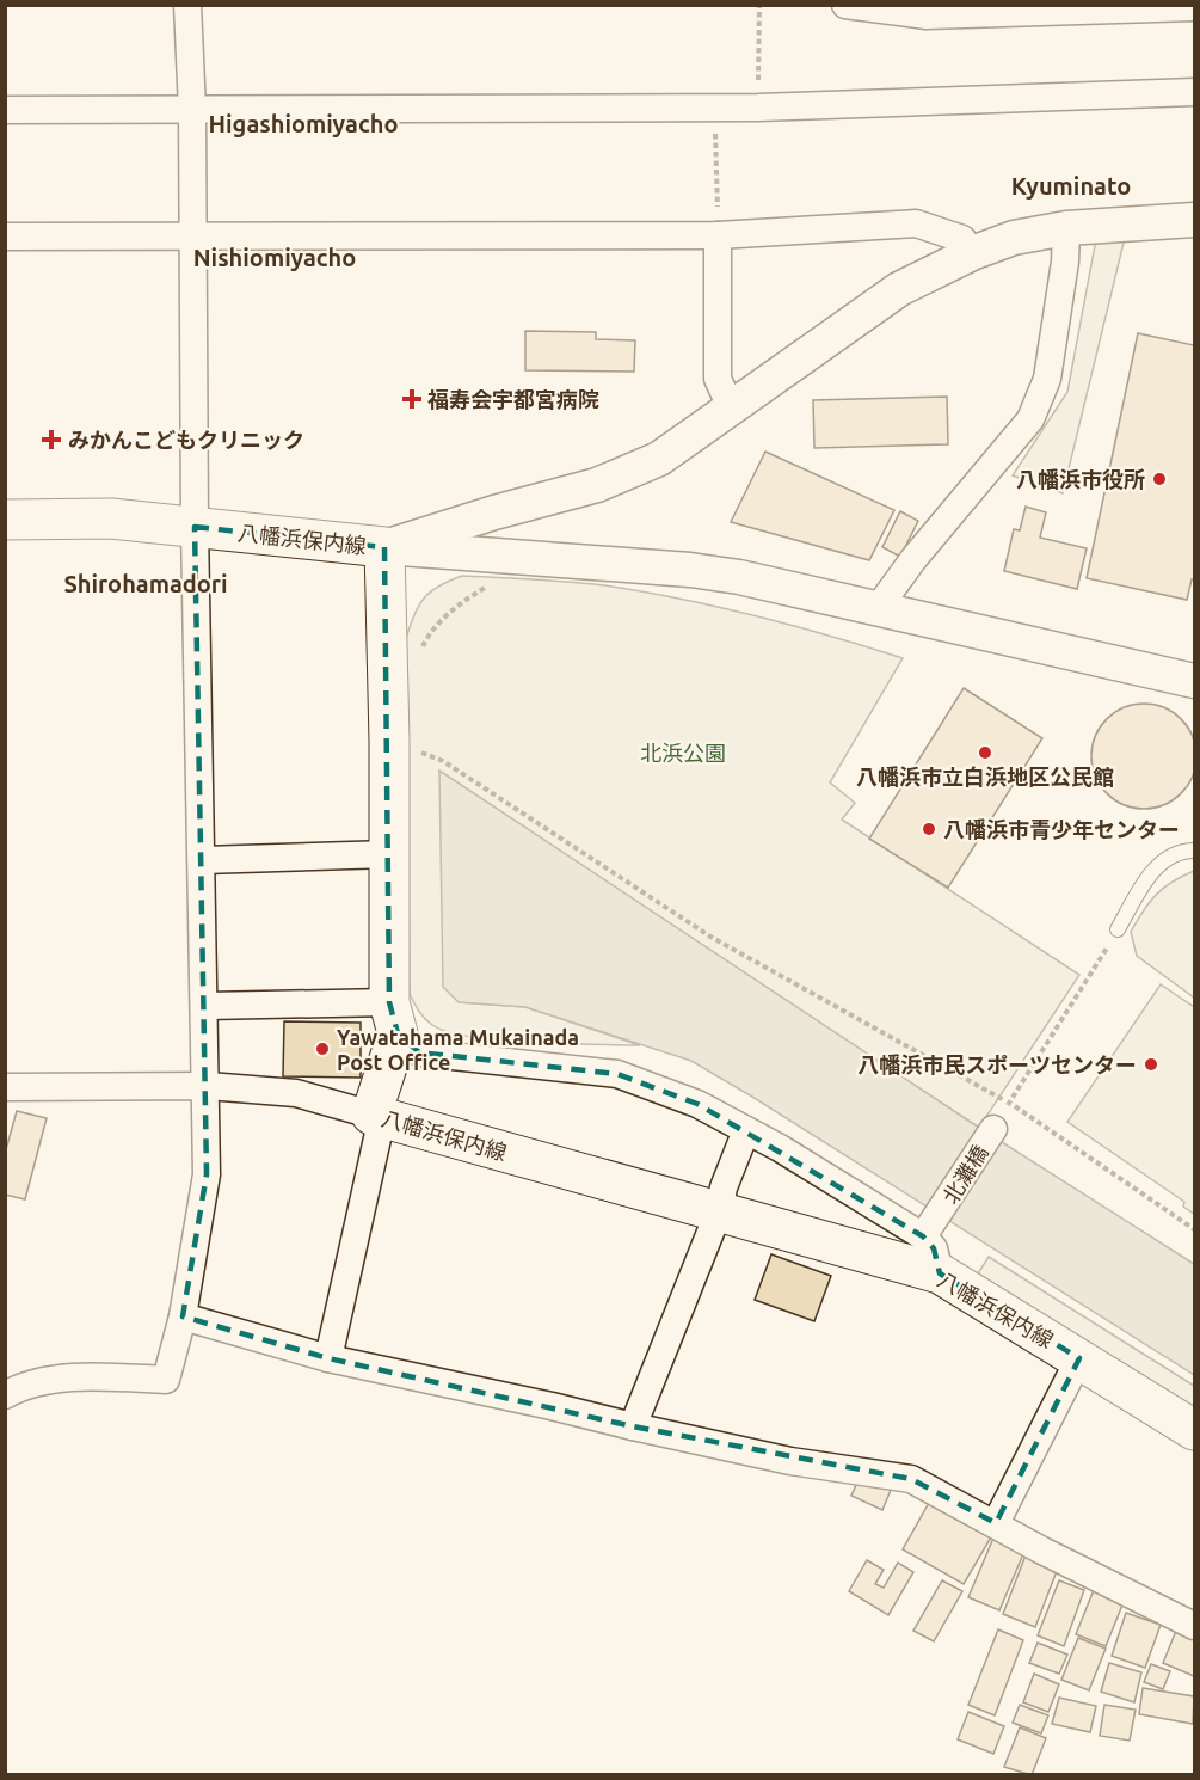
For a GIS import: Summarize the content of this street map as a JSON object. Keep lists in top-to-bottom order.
{
  "streets": {
    "main road": ["八幡浜保内線"],
    "street": ["北灘橋"]
  },
  "districts": [
    "Higashiomiyacho",
    "Kyuminato",
    "Nishiomiyacho",
    "Shirohamadori"
  ],
  "parks": ["北浜公園"],
  "places": {
    "health": ["福寿会宇都宮病院", "みかんこどもクリニック"],
    "other": [
      "八幡浜市役所",
      "八幡浜市立白浜地区公民館",
      "八幡浜市青少年センター",
      "Yawatahama Mukainada Post Office",
      "八幡浜市民スポーツセンター"
    ]
  }
}
